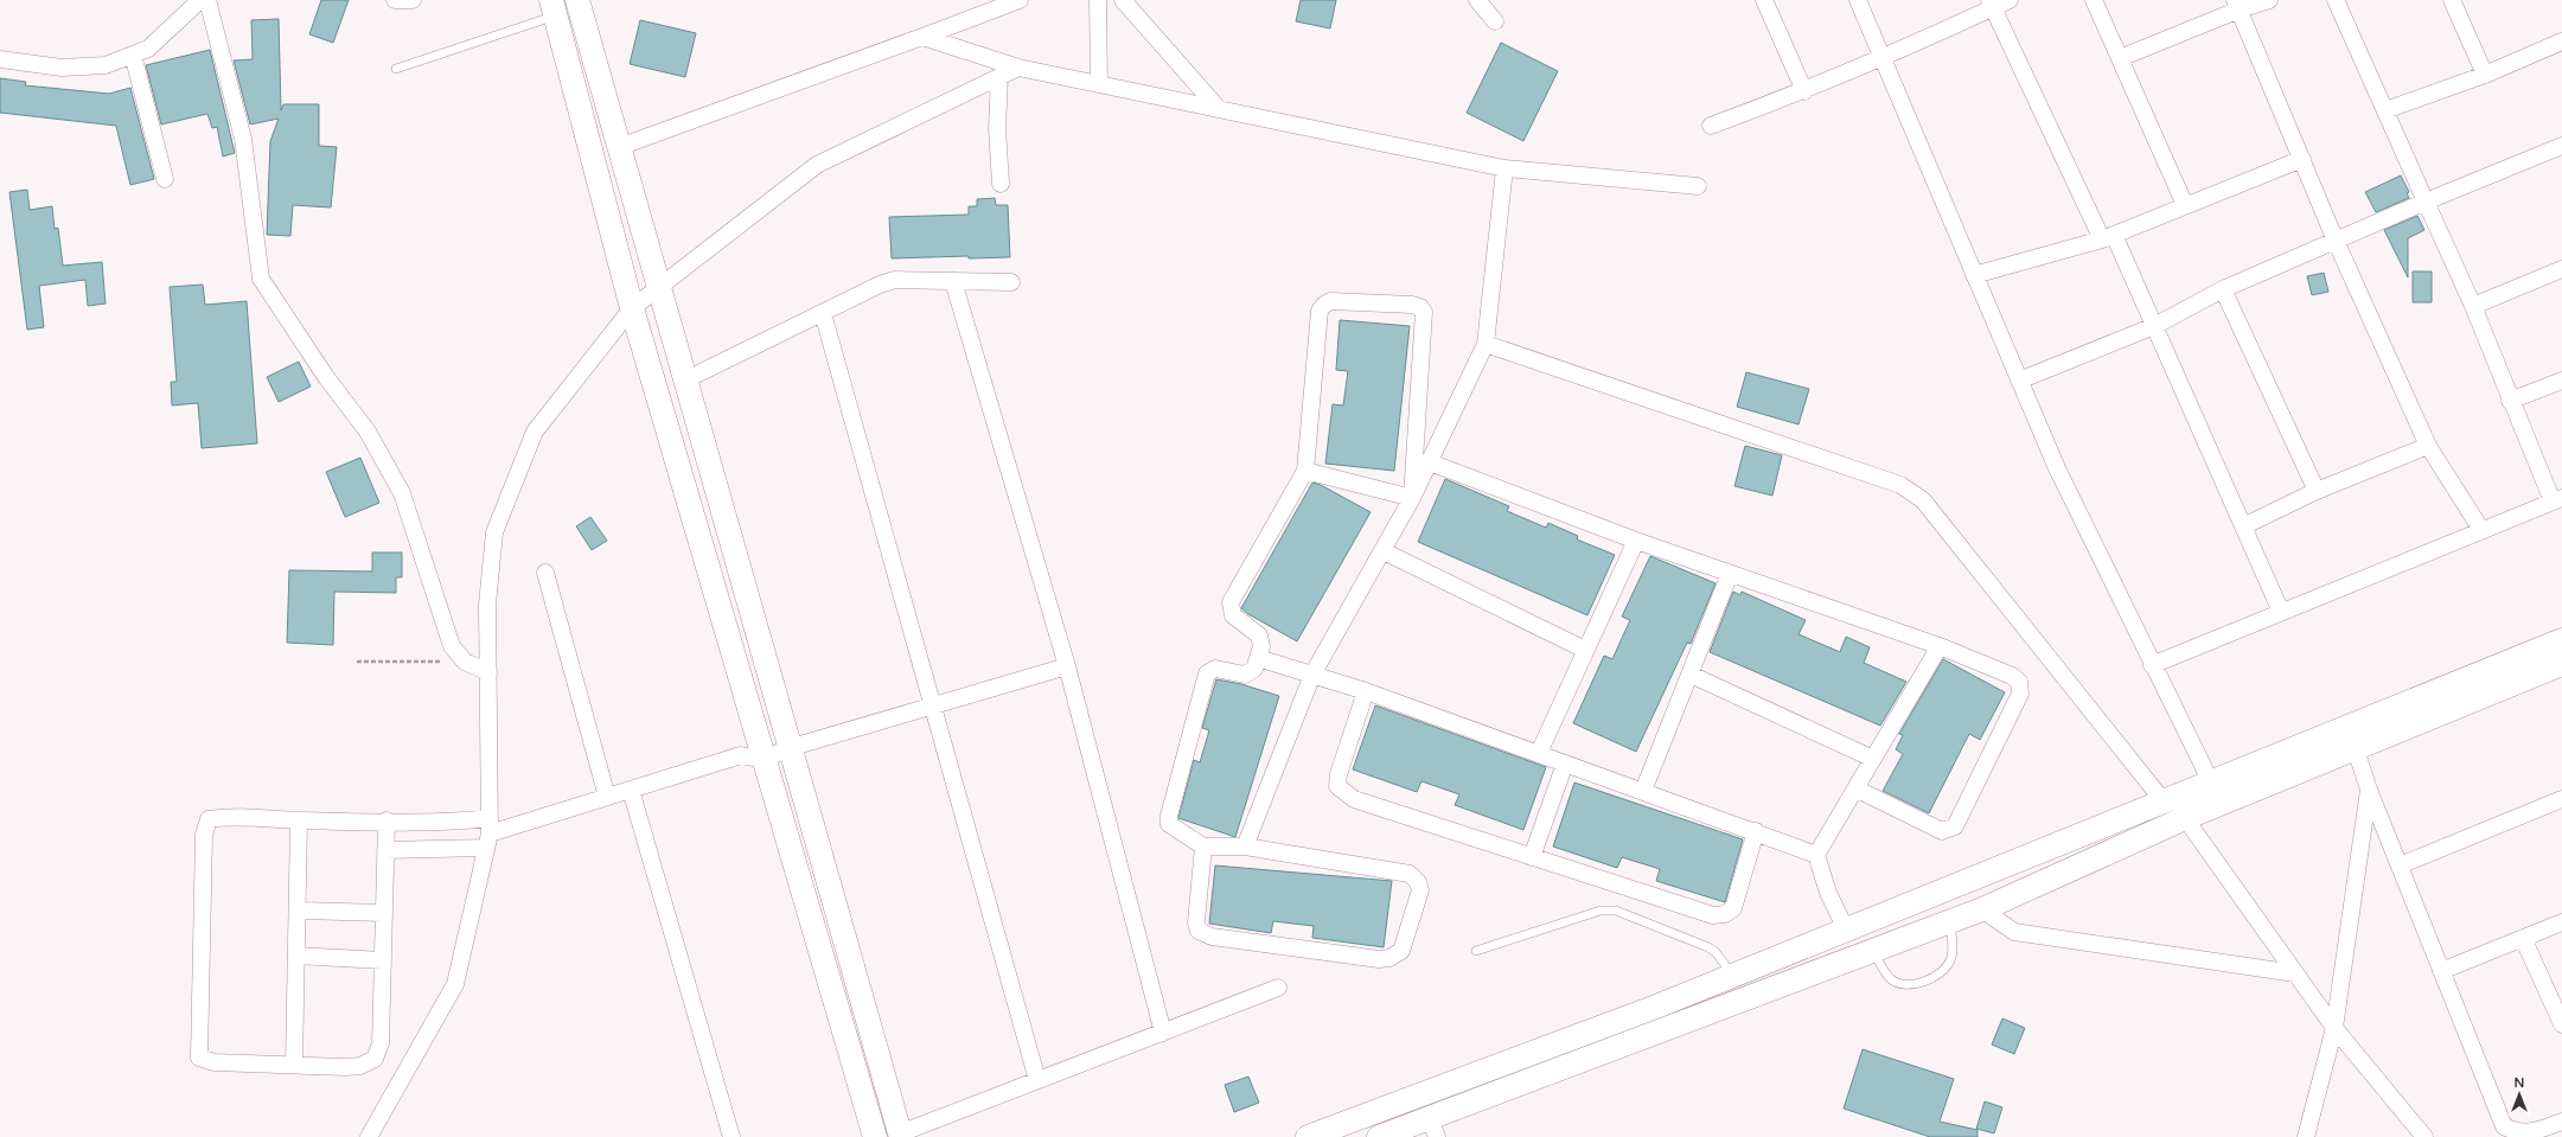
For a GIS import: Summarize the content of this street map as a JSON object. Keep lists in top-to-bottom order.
{
  "north": "top"
}
